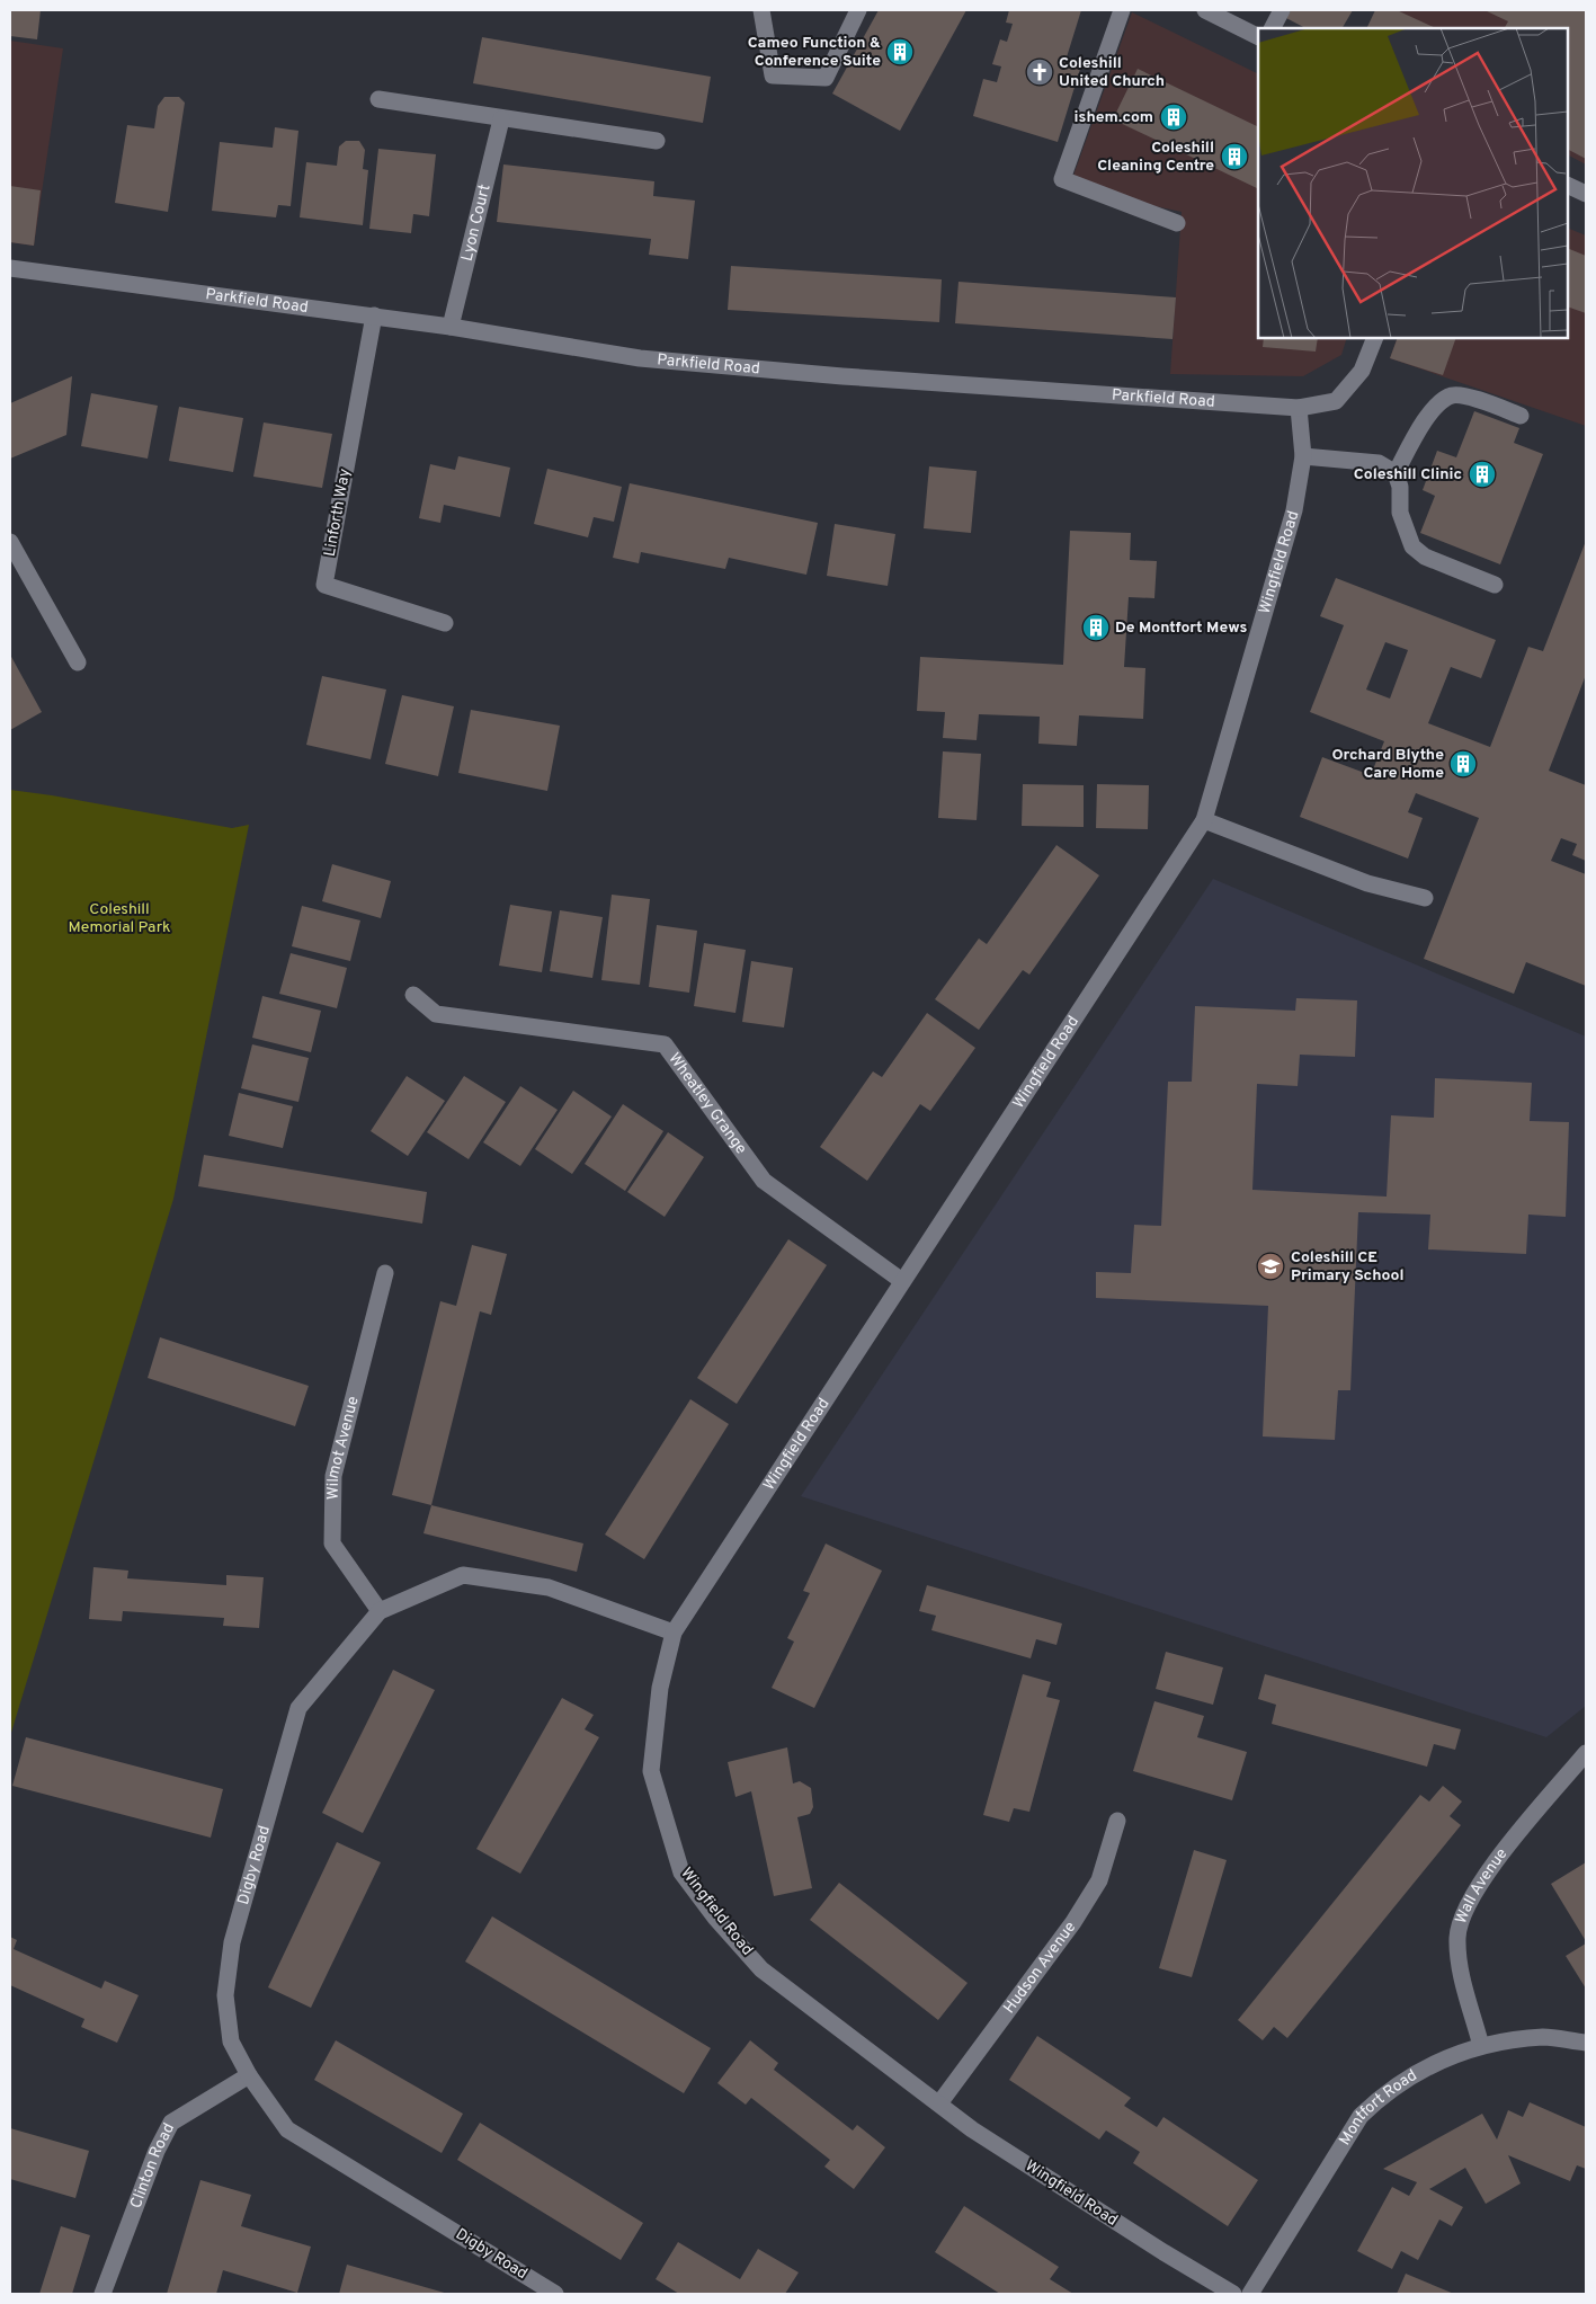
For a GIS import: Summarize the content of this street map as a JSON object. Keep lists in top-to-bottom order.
{
  "streets": {
    "street": [
      "Lyon Court",
      "Parkfield Road",
      "Linforth Way",
      "Wingfield Road",
      "Wheatley Grange",
      "Wilmot Avenue",
      "Digby Road",
      "Wall Avenue",
      "Hudson Avenue",
      "Montfort Road",
      "Clinton Road"
    ]
  },
  "crossings": [
    ["Lyon Court", "Parkfield Road"],
    ["Parkfield Road", "Linforth Way"],
    ["Parkfield Road", "Wingfield Road"],
    ["Wingfield Road", "Wheatley Grange"],
    ["Wingfield Road", "Digby Road"],
    ["Wingfield Road", "Hudson Avenue"],
    ["Wilmot Avenue", "Digby Road"],
    ["Digby Road", "Clinton Road"],
    ["Wall Avenue", "Montfort Road"]
  ],
  "parks": ["Coleshill Memorial Park"],
  "places": {
    "building": [
      "Cameo Function & Conference Suite",
      "ishem.com",
      "Coleshill Cleaning Centre",
      "Coleshill Clinic",
      "De Montfort Mews",
      "Orchard Blythe Care Home"
    ],
    "church": ["Coleshill United Church"],
    "school or university": ["Coleshill CE Primary School"]
  }
}
